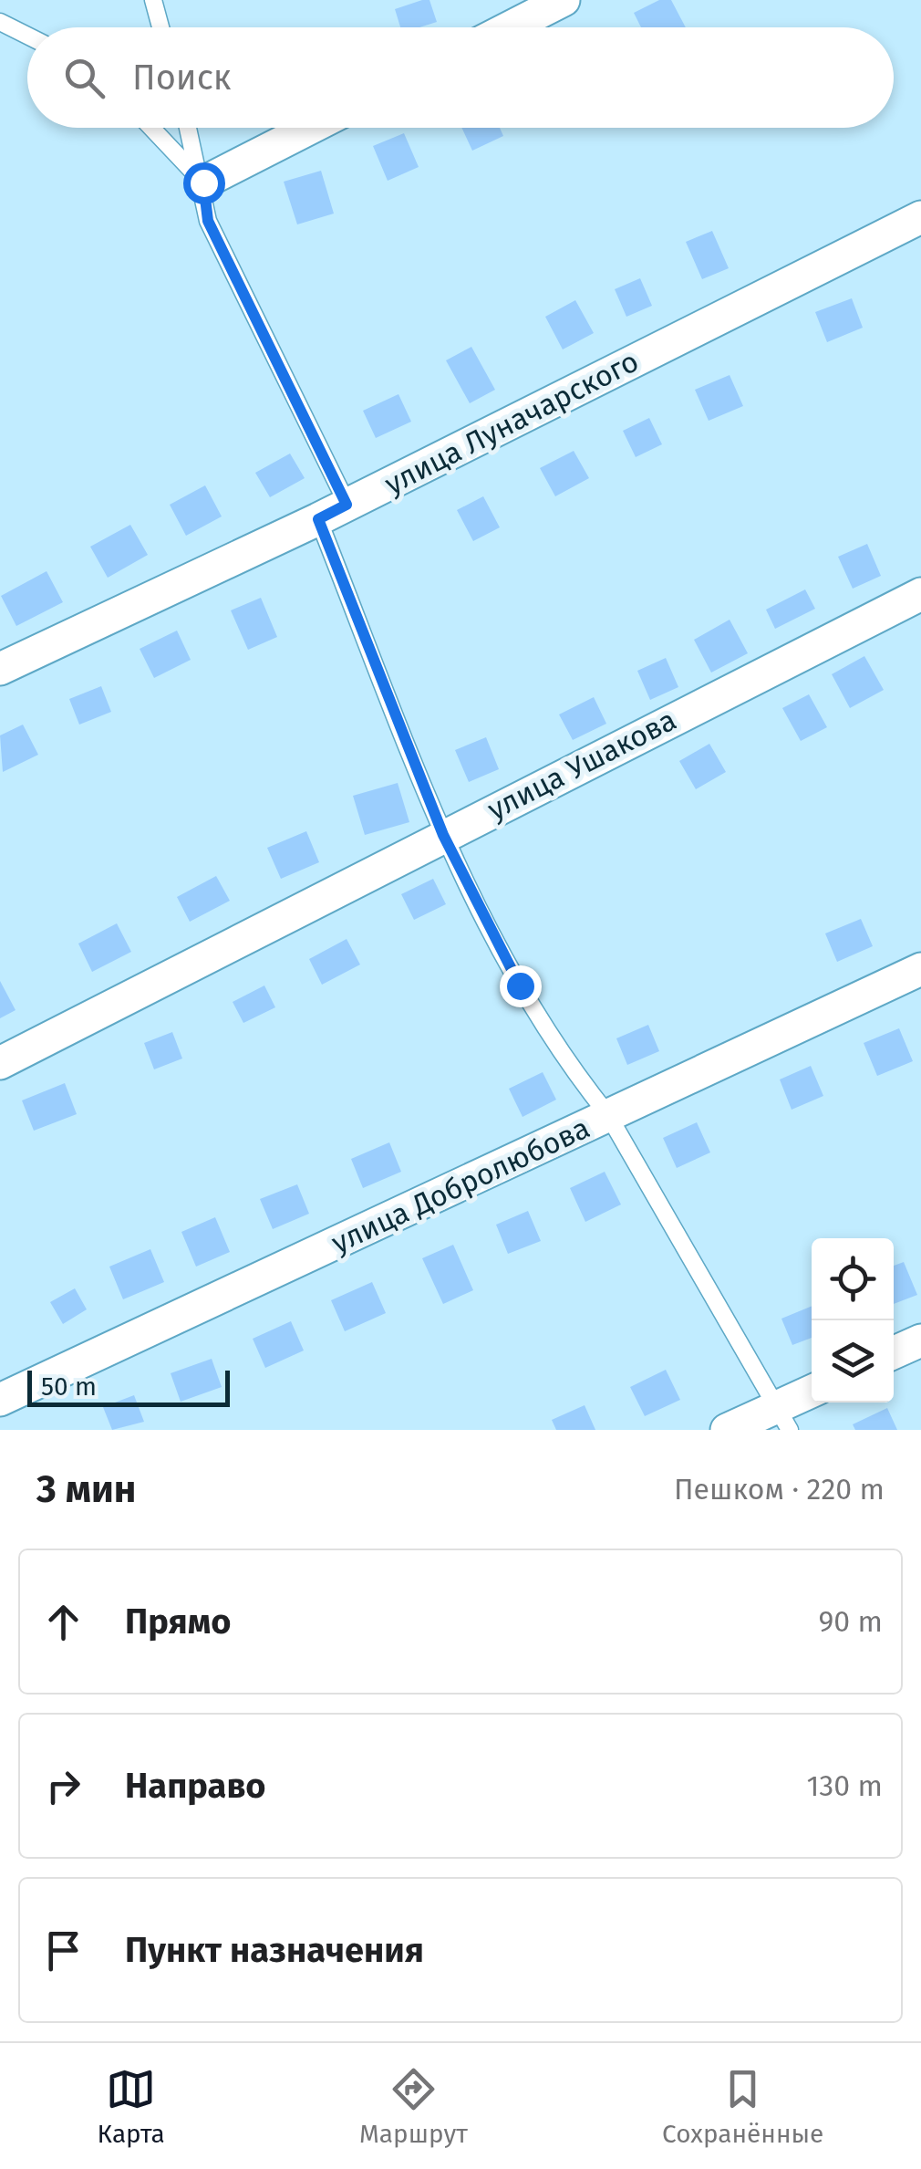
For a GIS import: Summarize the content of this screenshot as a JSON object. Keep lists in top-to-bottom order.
{
  "streets": {
    "street": ["улица Луначарского", "улица Ушакова", "улица Добролюбова"]
  },
  "scale_bar": "50 m",
  "page": {
    "search": "Поиск",
    "scale": "50 m",
    "heading": ["3 мин", "Пешком · 220 m"],
    "list": [
      ["Прямо", "90 m"],
      ["Направо", "130 m"],
      "Пункт назначения"
    ],
    "nav": ["Карта", "Маршрут", "Сохранённые"]
  }
}
